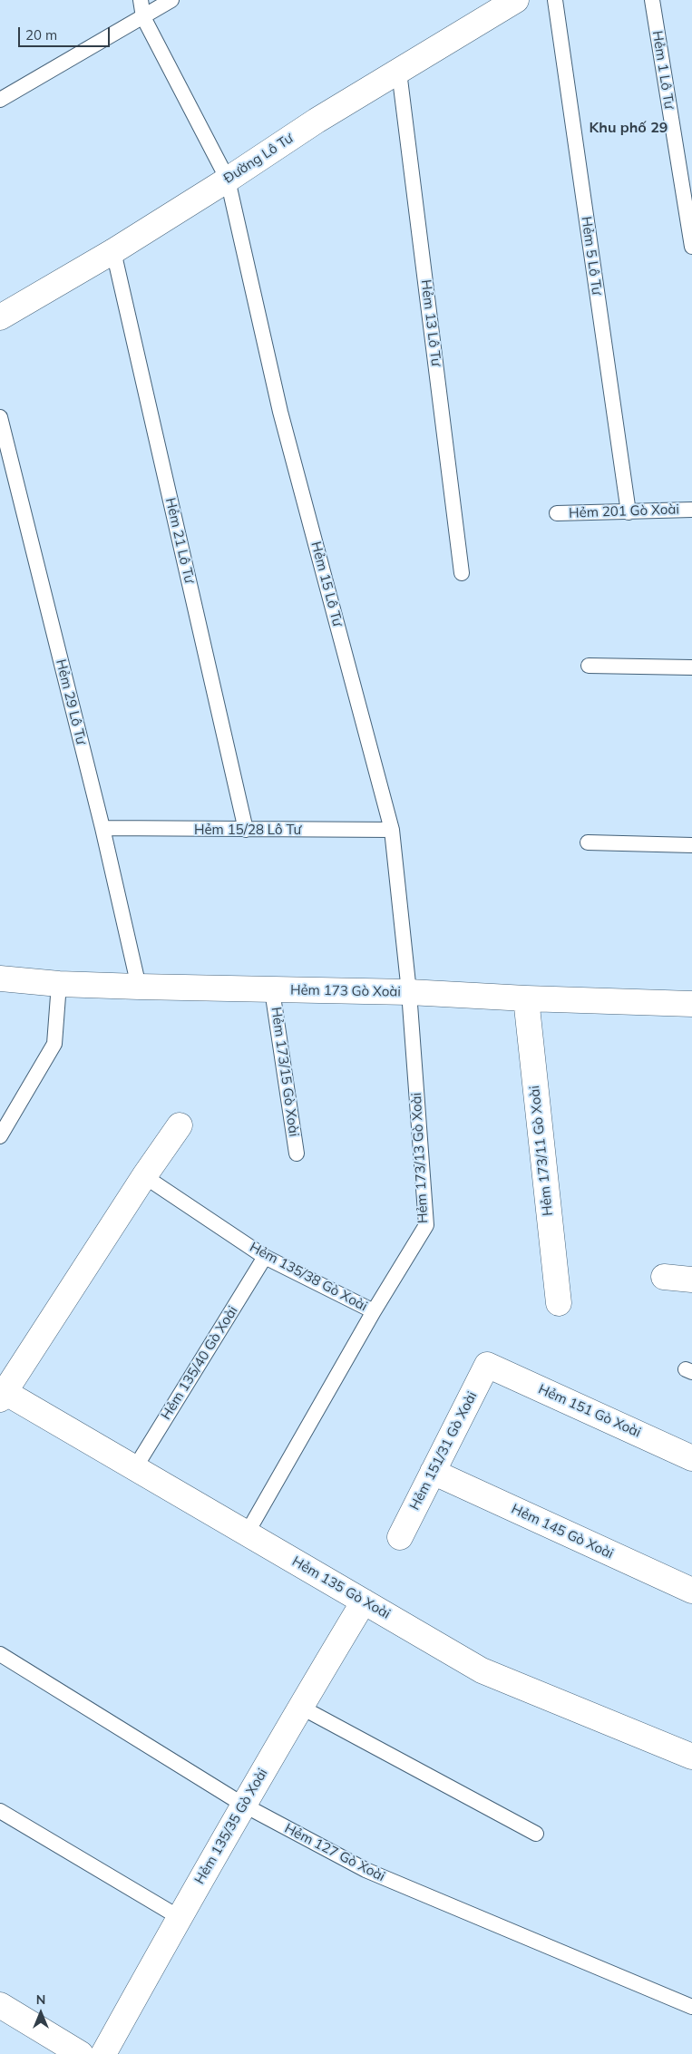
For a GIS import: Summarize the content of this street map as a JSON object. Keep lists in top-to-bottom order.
{
  "streets": {
    "street": [
      "Đường Lô Tư",
      "Hẻm 173 Gò Xoài",
      "Hẻm 173/11 Gò Xoài",
      "Hẻm 151 Gò Xoài",
      "Hẻm 151/31 Gò Xoài",
      "Hẻm 145 Gò Xoài",
      "Hẻm 135 Gò Xoài",
      "Hẻm 135/35 Gò Xoài"
    ],
    "lane": [
      "Hẻm 1 Lô Tư",
      "Hẻm 5 Lô Tư",
      "Hẻm 13 Lô Tư",
      "Hẻm 201 Gò Xoài",
      "Hẻm 21 Lô Tư",
      "Hẻm 15 Lô Tư",
      "Hẻm 29 Lô Tư",
      "Hẻm 15/28 Lô Tư",
      "Hẻm 173/15 Gò Xoài",
      "Hẻm 173/13 Gò Xoài",
      "Hẻm 135/38 Gò Xoài",
      "Hẻm 135/40 Gò Xoài",
      "Hẻm 127 Gò Xoài"
    ]
  },
  "crossings": [
    ["Đường Lô Tư", "Hẻm 13 Lô Tư"],
    ["Đường Lô Tư", "Hẻm 21 Lô Tư"],
    ["Đường Lô Tư", "Hẻm 15 Lô Tư"],
    ["Hẻm 5 Lô Tư", "Hẻm 201 Gò Xoài"],
    ["Hẻm 21 Lô Tư", "Hẻm 15/28 Lô Tư"],
    ["Hẻm 15 Lô Tư", "Hẻm 15/28 Lô Tư"],
    ["Hẻm 15 Lô Tư", "Hẻm 173 Gò Xoài"],
    ["Hẻm 15 Lô Tư", "Hẻm 173/13 Gò Xoài"],
    ["Hẻm 29 Lô Tư", "Hẻm 15/28 Lô Tư"],
    ["Hẻm 29 Lô Tư", "Hẻm 173 Gò Xoài"],
    ["Hẻm 173 Gò Xoài", "Hẻm 173/15 Gò Xoài"],
    ["Hẻm 173 Gò Xoài", "Hẻm 173/11 Gò Xoài"],
    ["Hẻm 173 Gò Xoài", "Hẻm 173/13 Gò Xoài"],
    ["Hẻm 173/13 Gò Xoài", "Hẻm 135/38 Gò Xoài"],
    ["Hẻm 135/38 Gò Xoài", "Hẻm 135/40 Gò Xoài"],
    ["Hẻm 135/38 Gò Xoài", "Hẻm 135 Gò Xoài"],
    ["Hẻm 135/40 Gò Xoài", "Hẻm 135 Gò Xoài"],
    ["Hẻm 151 Gò Xoài", "Hẻm 151/31 Gò Xoài"],
    ["Hẻm 151/31 Gò Xoài", "Hẻm 145 Gò Xoài"],
    ["Hẻm 135 Gò Xoài", "Hẻm 135/35 Gò Xoài"],
    ["Hẻm 135/35 Gò Xoài", "Hẻm 127 Gò Xoài"]
  ],
  "districts": ["Khu phố 29"],
  "scale_bar": "20 m",
  "north": "top"
}
